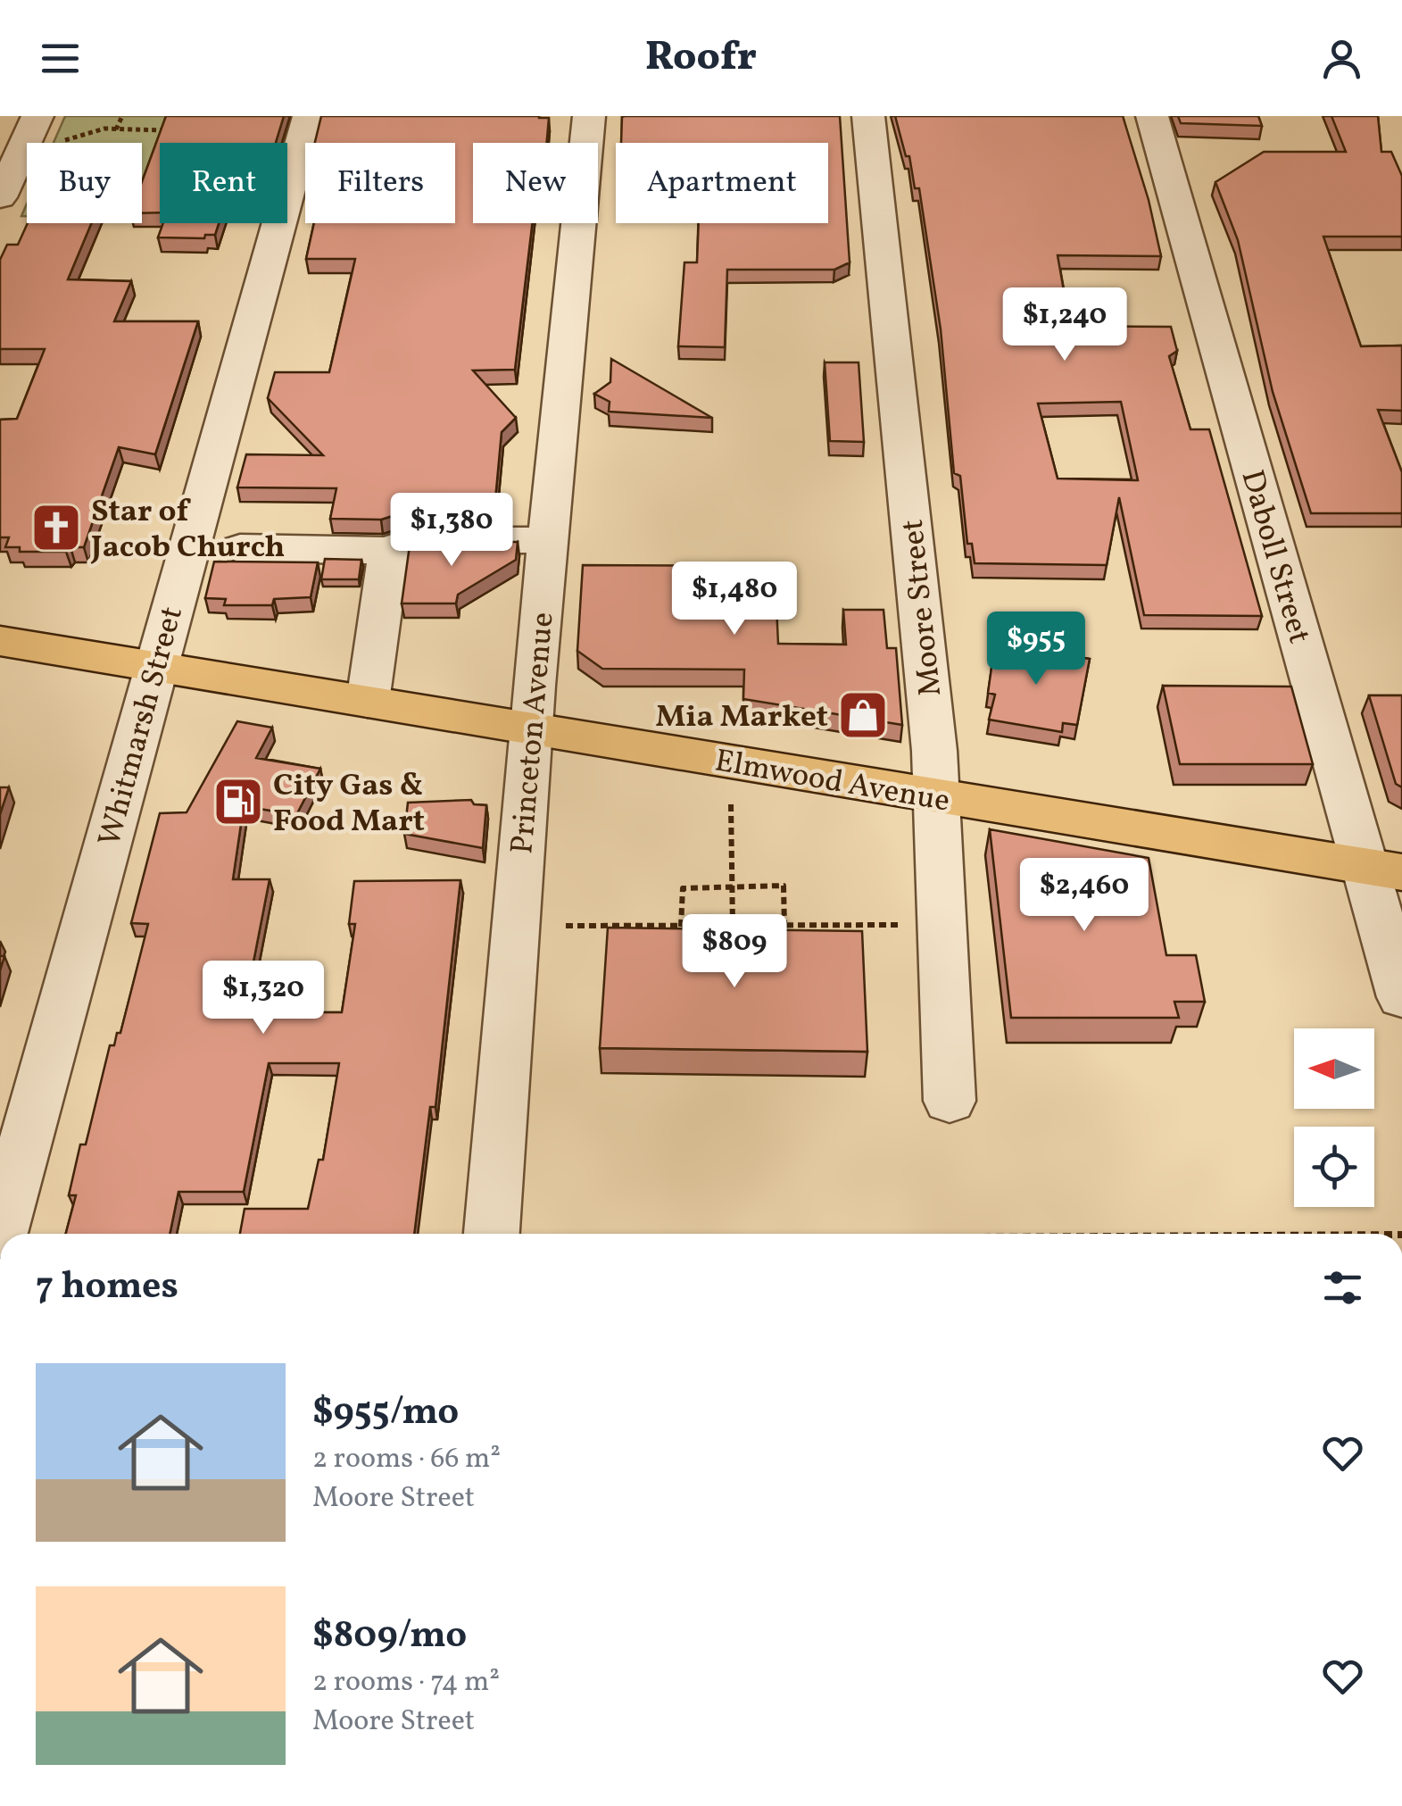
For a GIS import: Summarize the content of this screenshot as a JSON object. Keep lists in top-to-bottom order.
{
  "streets": {
    "main road": ["Elmwood Avenue"],
    "street": [
      "Daboll Street",
      "Moore Street",
      "Whitmarsh Street",
      "Princeton Avenue"
    ]
  },
  "crossings": [
    ["Daboll Street", "Elmwood Avenue"],
    ["Moore Street", "Elmwood Avenue"],
    ["Whitmarsh Street", "Elmwood Avenue"],
    ["Princeton Avenue", "Elmwood Avenue"]
  ],
  "places": {
    "church": ["Star of Jacob Church"],
    "shop": ["Mia Market"],
    "fuel station": ["City Gas & Food Mart"]
  },
  "north": "left",
  "page": {
    "header": "Roofr",
    "chip": [
      "Buy",
      "Rent",
      "Filters",
      "New",
      "Apartment"
    ],
    "price": [
      "$1,240",
      "$1,380",
      "$1,480",
      "$955",
      "$2,460",
      "$809",
      "$1,320"
    ],
    "heading": "7 homes",
    "list": [
      {
        "name": "$955/mo",
        "note": "2 rooms · 66 m² · Moore Street"
      },
      {
        "name": "$809/mo",
        "note": "2 rooms · 74 m² · Moore Street"
      }
    ]
  }
}
